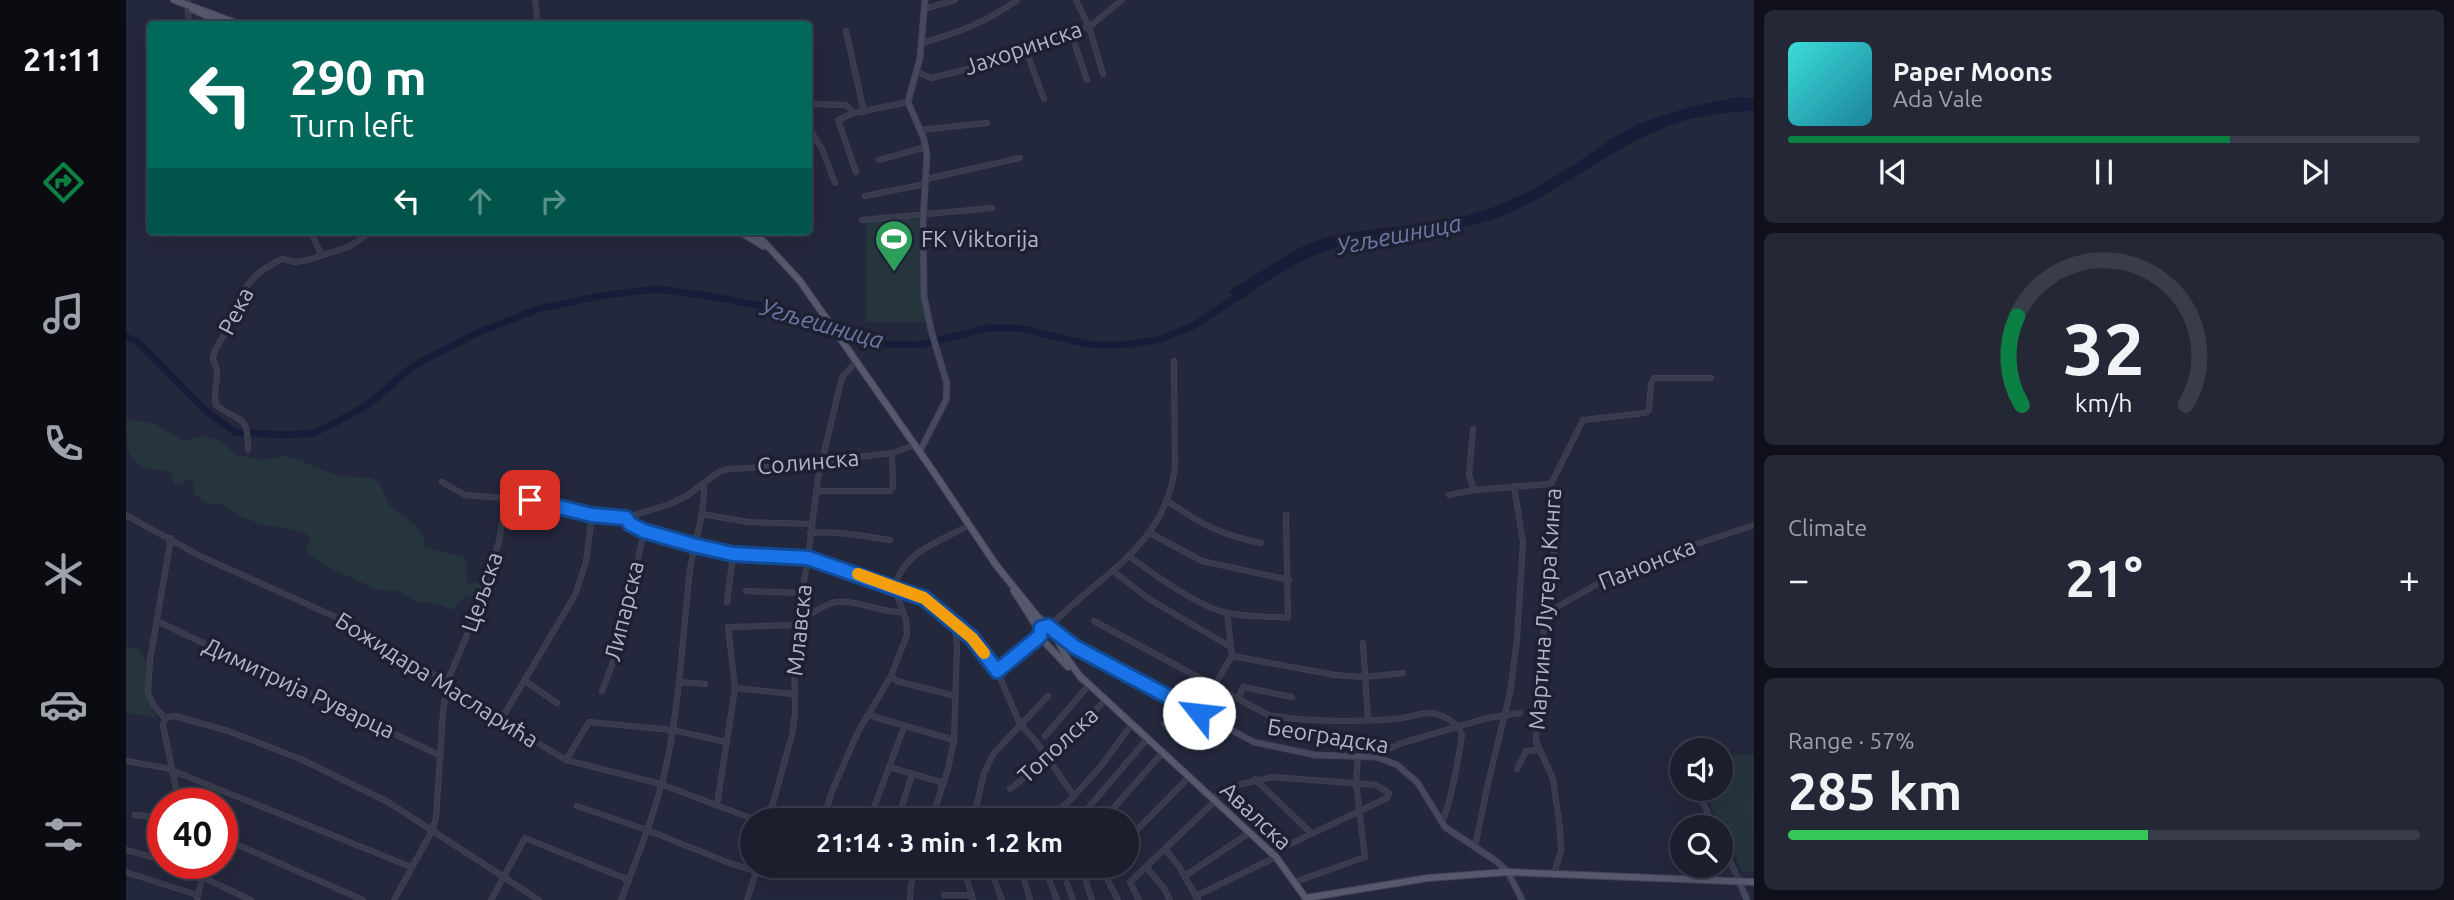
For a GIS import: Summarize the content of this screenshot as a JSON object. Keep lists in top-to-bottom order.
{
  "streets": {
    "main road": ["Авалска"],
    "street": [
      "Јахоринска",
      "Река",
      "Солинска",
      "Панонска",
      "Цељска",
      "Мартина Лутера Кинга",
      "Липарска",
      "Млавска",
      "Божидара Масларића",
      "Димитрија Руварца",
      "Београдска",
      "Тополска"
    ]
  },
  "crossings": [
    ["Солинска", "Цељска"],
    ["Солинска", "Млавска"],
    ["Панонска", "Мартина Лутера Кинга"],
    ["Цељска", "Божидара Масларића"],
    ["Цељска", "Димитрија Руварца"],
    ["Тополска", "Авалска"]
  ],
  "water": ["Угљешница"],
  "places": {
    "sports": ["FK Viktorija"]
  },
  "page": {
    "tabs": "21:11",
    "turn": ["290 m", "Turn left"],
    "song": ["Paper Moons", "Ada Vale"],
    "tile": [
      "Climate",
      ["Range · 57%", "285 km"]
    ],
    "heat": ["−", "21°", "+"],
    "limit": "40",
    "trip": "21:14 · 3 min · 1.2 km",
    "gauge": ["32", "km/h"]
  }
}
